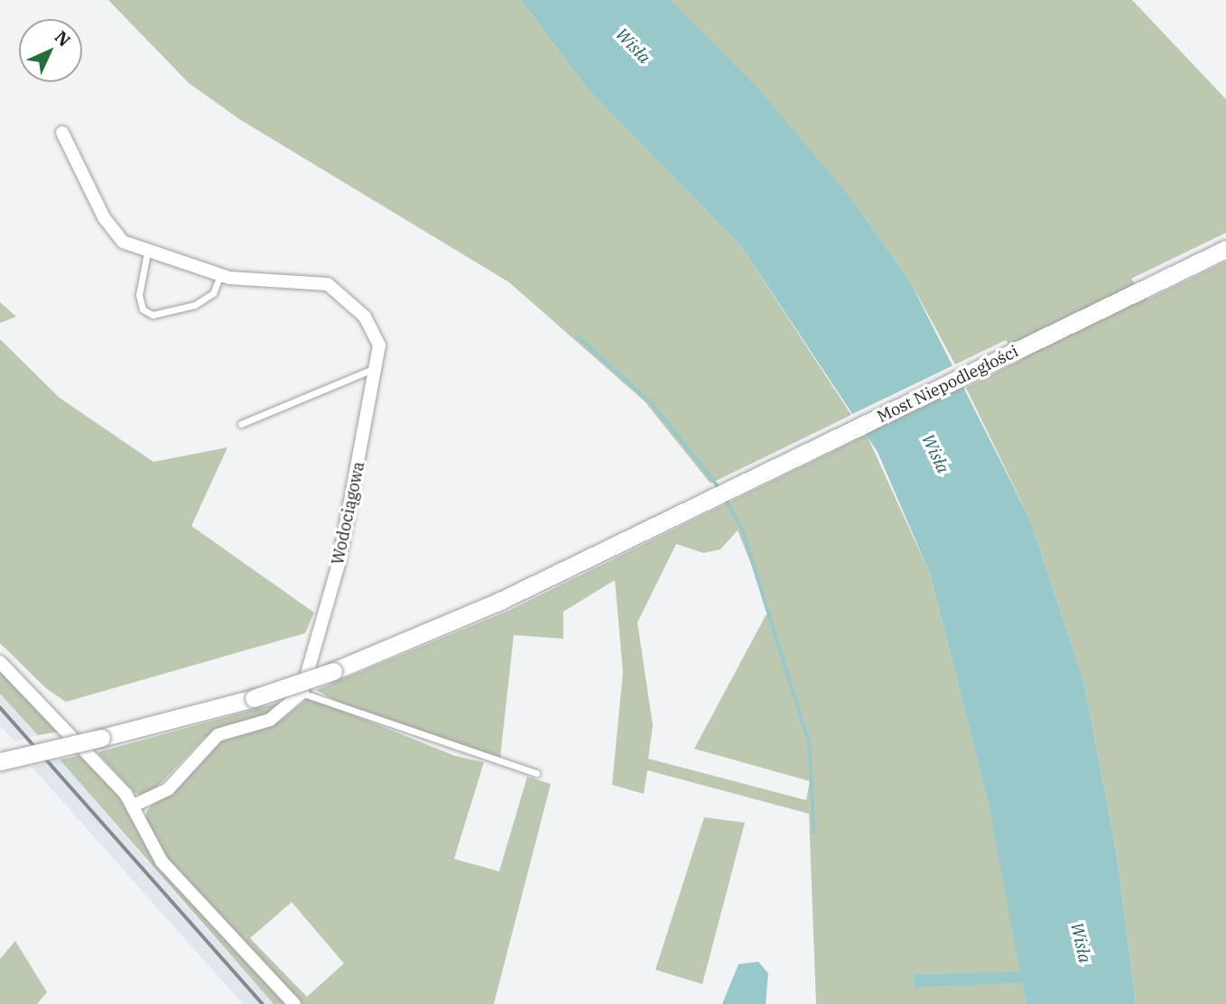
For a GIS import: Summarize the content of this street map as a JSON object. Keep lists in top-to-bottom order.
{
  "streets": {
    "main road": ["Most Niepodległości"],
    "street": ["Wodociągowa"]
  },
  "water": ["Wisła"],
  "north": "top right"
}
